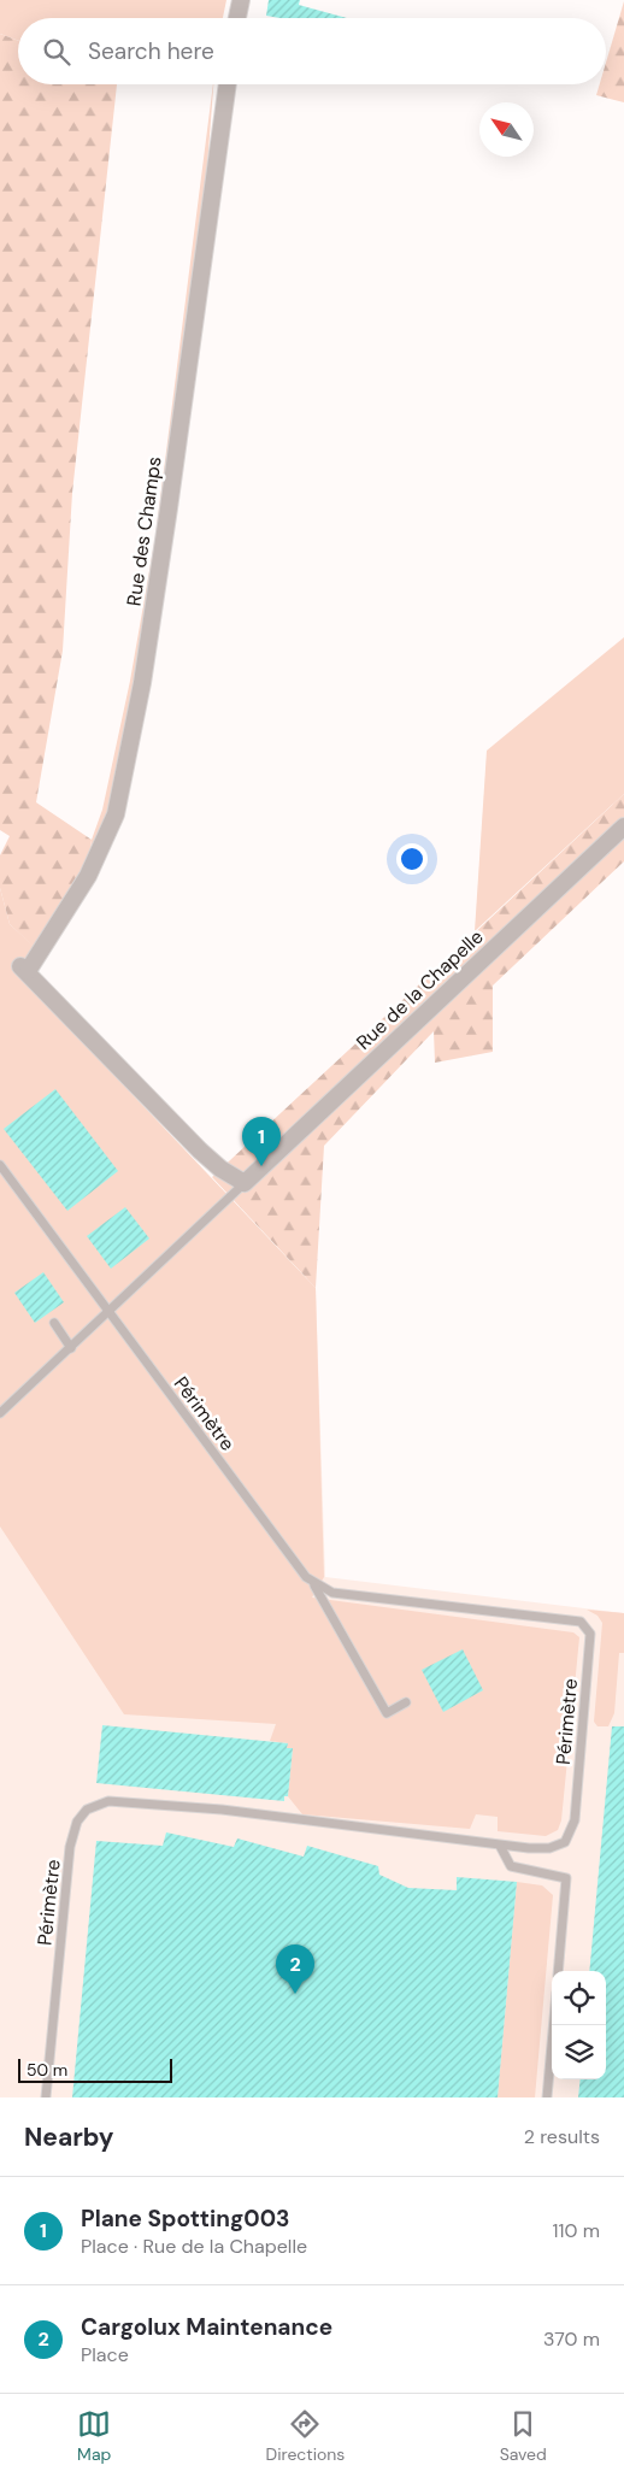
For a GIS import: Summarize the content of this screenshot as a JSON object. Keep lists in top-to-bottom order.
{
  "streets": {
    "street": ["Rue des Champs", "Rue de la Chapelle"],
    "lane": ["Périmètre"]
  },
  "crossings": [
    ["Rue des Champs", "Rue de la Chapelle"]
  ],
  "scale_bar": "50 m",
  "north": "top left",
  "page": {
    "search": "Search here",
    "pins": ["1", "2"],
    "scale": "50 m",
    "heading": ["Nearby", "2 results"],
    "list": [
      {
        "mark": "1",
        "name": "Plane Spotting003",
        "note": "Place · Rue de la Chapelle",
        "value": "110 m"
      },
      {
        "mark": "2",
        "name": "Cargolux Maintenance",
        "note": "Place",
        "value": "370 m"
      }
    ],
    "nav": ["Map", "Directions", "Saved"]
  }
}
